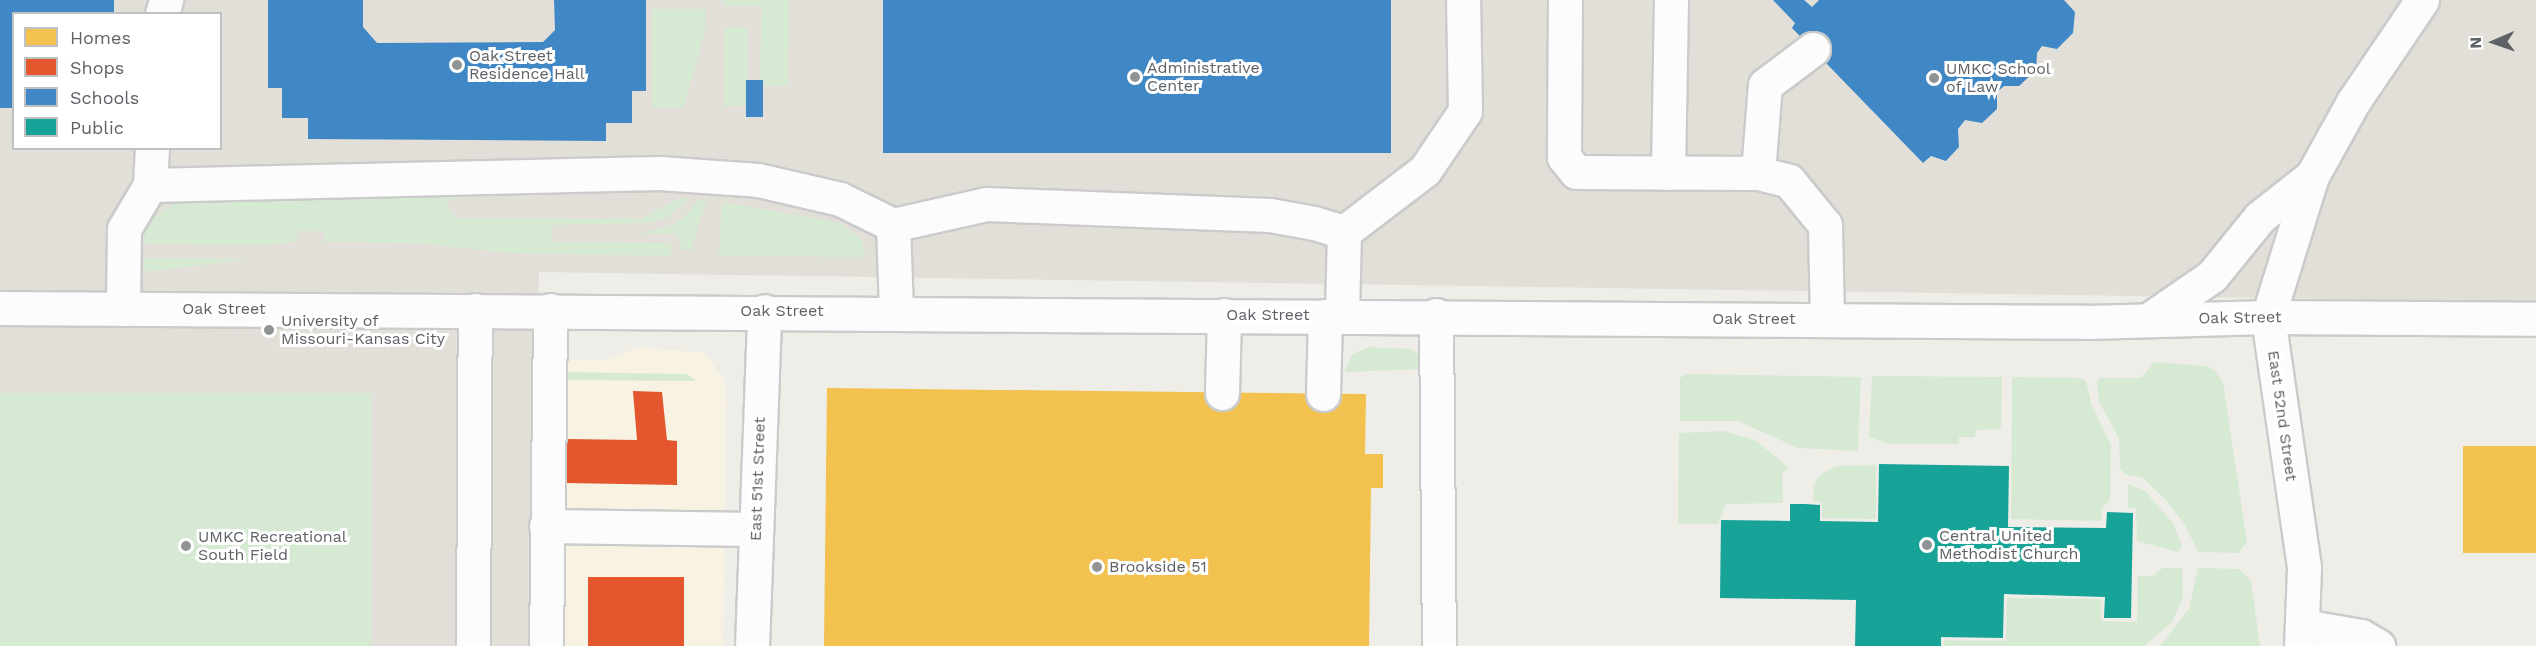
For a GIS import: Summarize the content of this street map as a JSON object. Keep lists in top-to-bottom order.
{
  "streets": {
    "street": ["Oak Street", "East 52nd Street", "East 51st Street"]
  },
  "crossings": [
    ["Oak Street", "East 52nd Street"],
    ["Oak Street", "East 51st Street"]
  ],
  "places": [
    "Oak Street Residence Hall",
    "Administrative Center",
    "UMKC School of Law",
    "University of Missouri-Kansas City",
    "Central United Methodist Church",
    "UMKC Recreational South Field",
    "Brookside 51"
  ],
  "legend": [
    "Homes",
    "Shops",
    "Schools",
    "Public"
  ],
  "north": "left"
}
